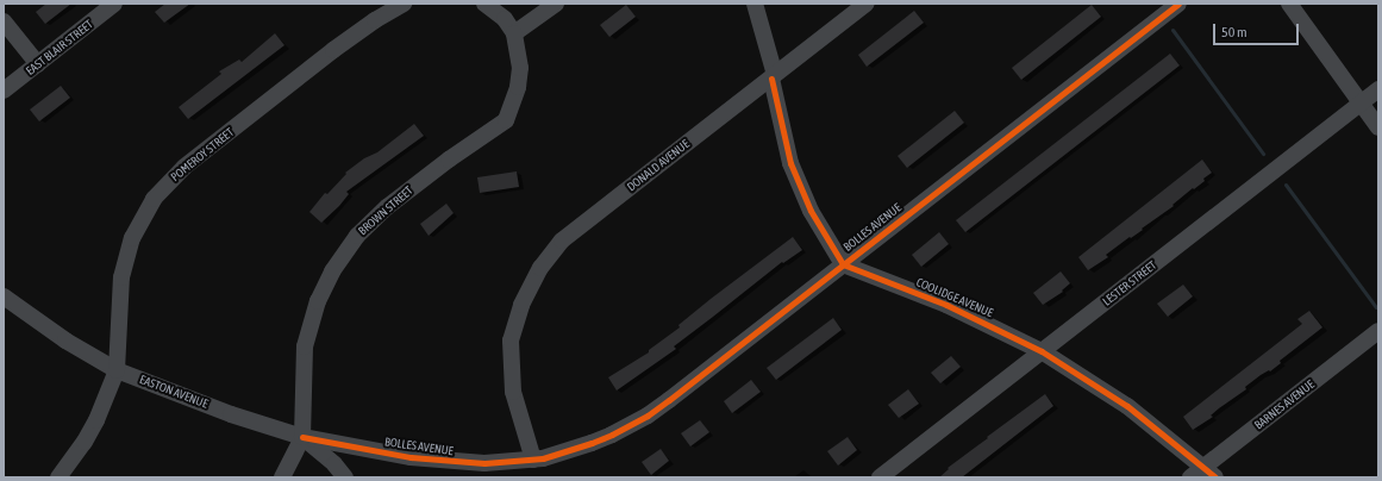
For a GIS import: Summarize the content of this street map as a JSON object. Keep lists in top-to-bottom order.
{
  "streets": {
    "street": [
      "EAST BLAIR STREET",
      "POMEROY STREET",
      "DONALD AVENUE",
      "BROWN STREET",
      "BOLLES AVENUE",
      "LESTER STREET",
      "COOLIDGE AVENUE",
      "EASTON AVENUE",
      "BARNES AVENUE"
    ]
  },
  "crossings": [
    ["POMEROY STREET", "EASTON AVENUE"],
    ["DONALD AVENUE", "BOLLES AVENUE"],
    ["BROWN STREET", "BOLLES AVENUE"],
    ["BROWN STREET", "EASTON AVENUE"],
    ["BOLLES AVENUE", "COOLIDGE AVENUE"],
    ["BOLLES AVENUE", "EASTON AVENUE"],
    ["LESTER STREET", "COOLIDGE AVENUE"],
    ["COOLIDGE AVENUE", "BARNES AVENUE"]
  ],
  "scale_bar": "50 m"
}
